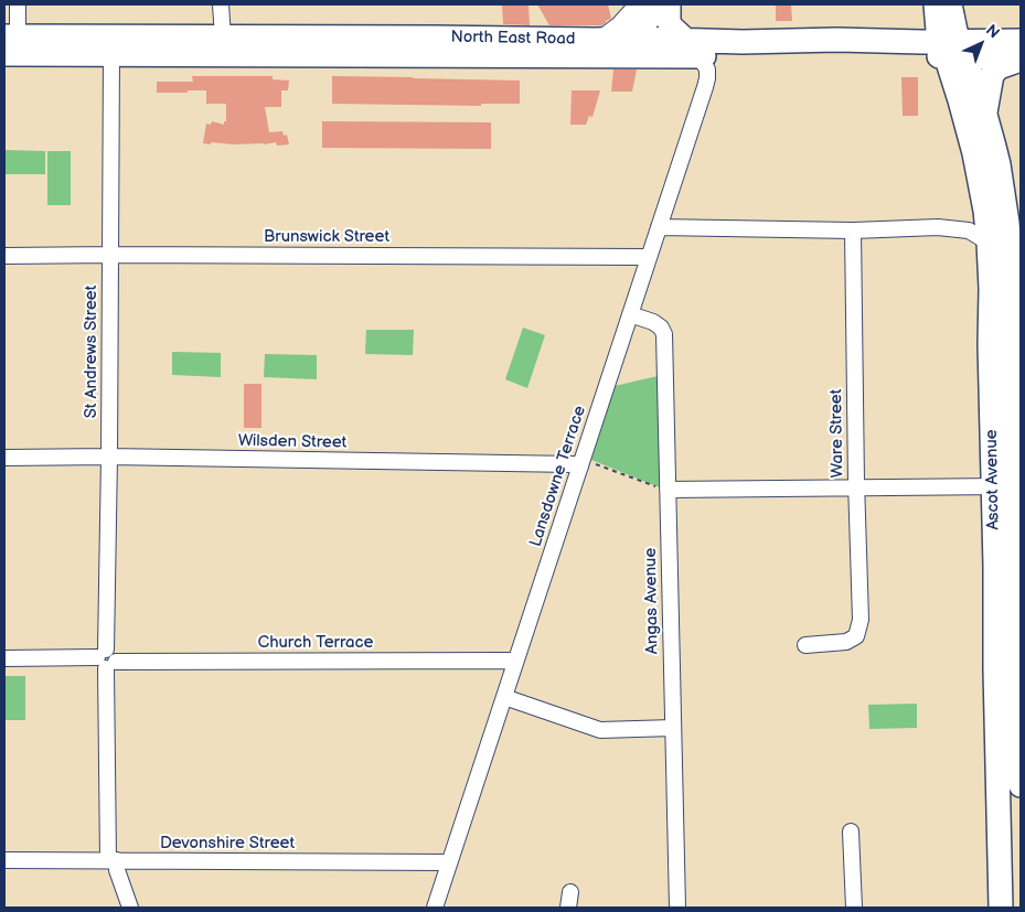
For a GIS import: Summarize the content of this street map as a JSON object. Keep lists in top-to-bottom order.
{
  "streets": {
    "highway": ["North East Road", "Ascot Avenue"],
    "street": [
      "Brunswick Street",
      "St Andrews Street",
      "Ware Street",
      "Wilsden Street",
      "Lansdowne Terrace",
      "Angas Avenue",
      "Church Terrace",
      "Devonshire Street"
    ]
  },
  "crossings": [
    ["North East Road", "St Andrews Street"],
    ["North East Road", "Lansdowne Terrace"],
    ["North East Road", "Ascot Avenue"],
    ["Brunswick Street", "St Andrews Street"],
    ["Brunswick Street", "Lansdowne Terrace"],
    ["St Andrews Street", "Wilsden Street"],
    ["St Andrews Street", "Church Terrace"],
    ["St Andrews Street", "Devonshire Street"],
    ["Wilsden Street", "Lansdowne Terrace"],
    ["Lansdowne Terrace", "Angas Avenue"],
    ["Lansdowne Terrace", "Church Terrace"],
    ["Lansdowne Terrace", "Devonshire Street"]
  ],
  "north": "top right"
}
